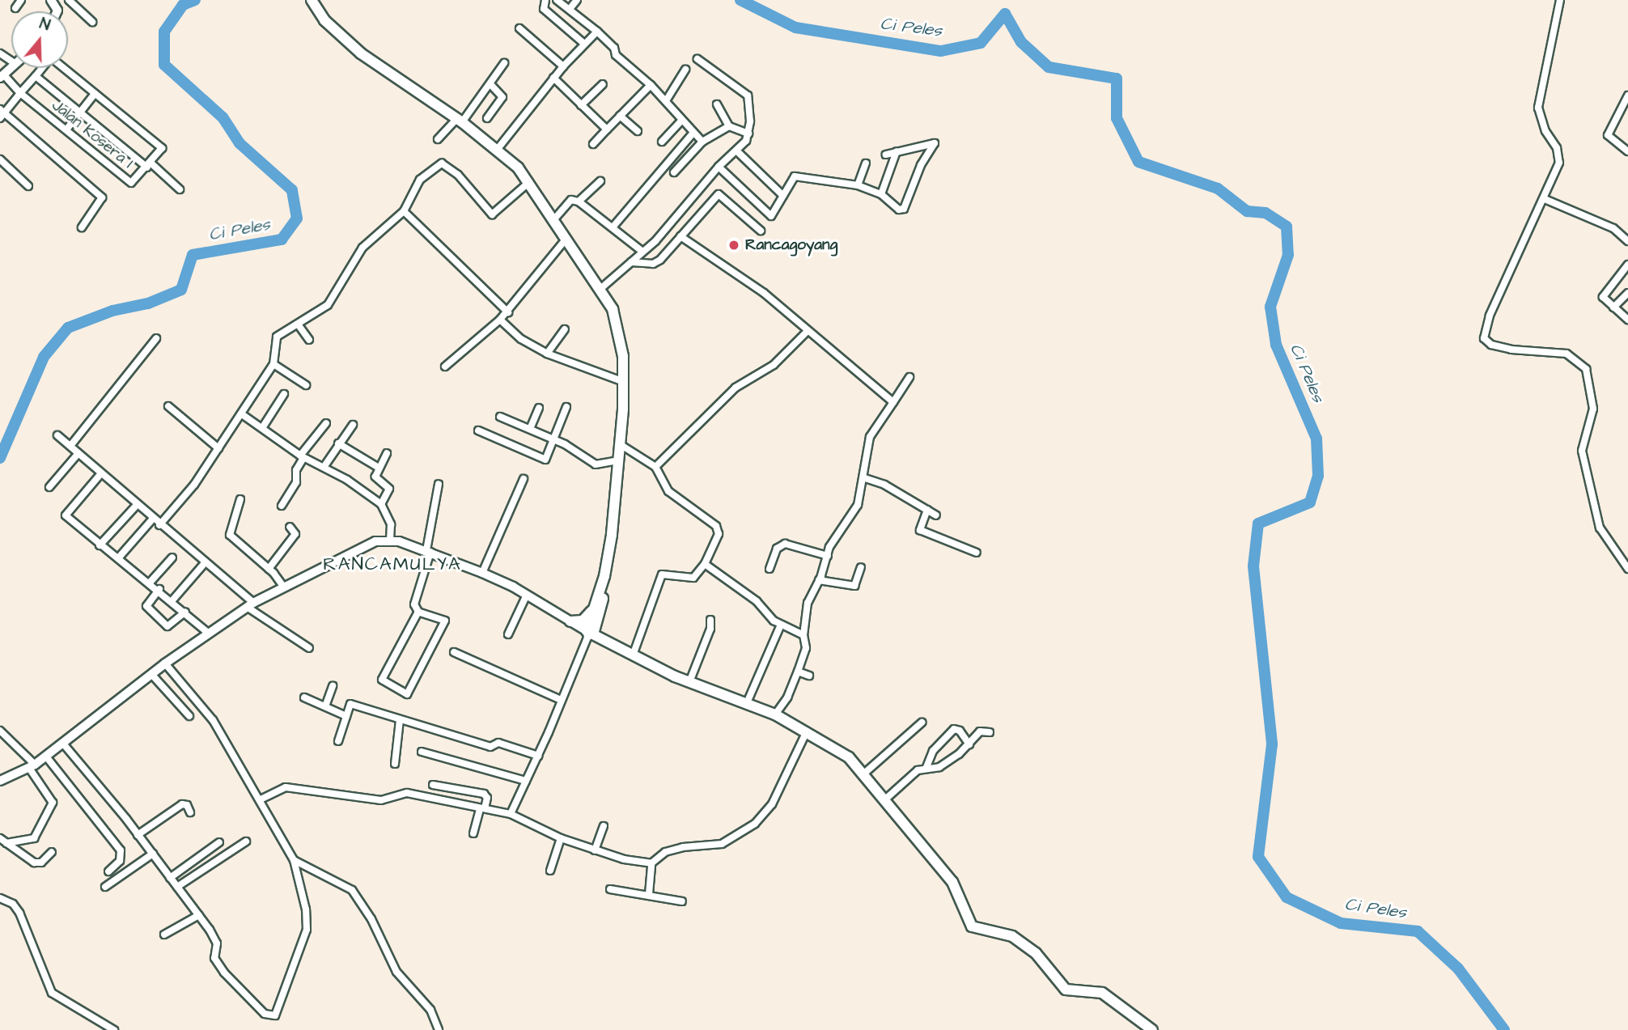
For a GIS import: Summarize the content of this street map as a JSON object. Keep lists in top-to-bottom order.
{
  "streets": {
    "street": ["Jalan Kosera I"]
  },
  "districts": ["RANCAMULYA"],
  "water": ["Ci Peles"],
  "places": ["Rancagoyang"],
  "north": "top"
}
